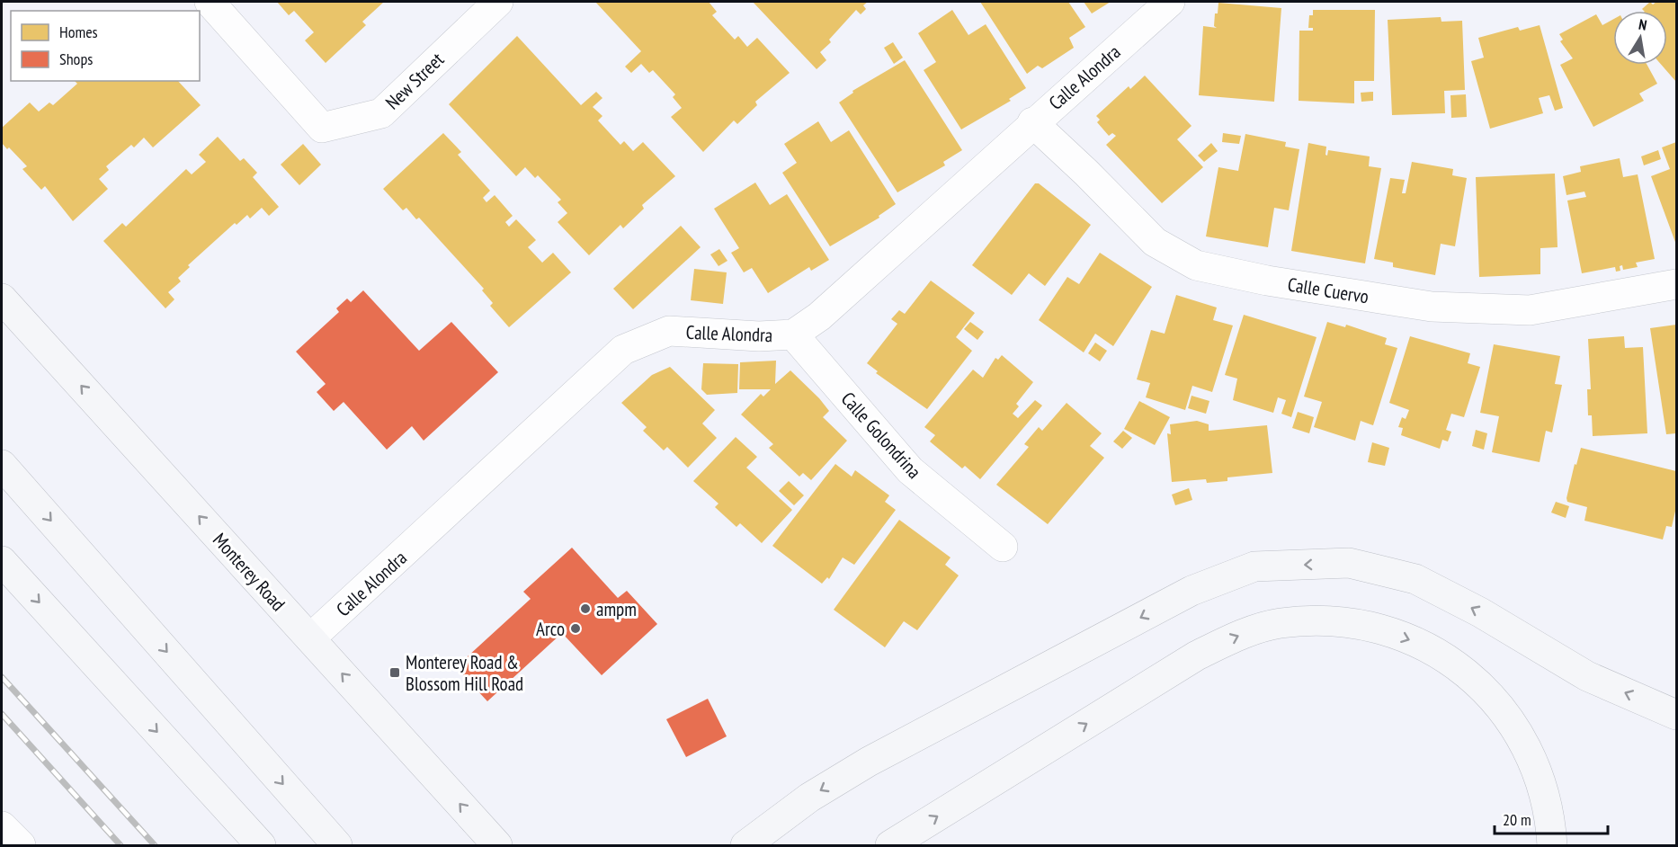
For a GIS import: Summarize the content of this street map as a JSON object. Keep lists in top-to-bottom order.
{
  "streets": {
    "main road": ["Monterey Road"],
    "street": [
      "Calle Alondra",
      "New Street",
      "Calle Cuervo",
      "Calle Golondrina"
    ]
  },
  "crossings": [
    ["Calle Alondra", "Calle Cuervo"],
    ["Calle Alondra", "Calle Golondrina"],
    ["Calle Alondra", "Monterey Road"]
  ],
  "places": {
    "other": ["ampm", "Arco"],
    "transit": ["Monterey Road & Blossom Hill Road"]
  },
  "legend": ["Homes", "Shops"],
  "scale_bar": "20 m",
  "north": "top"
}
